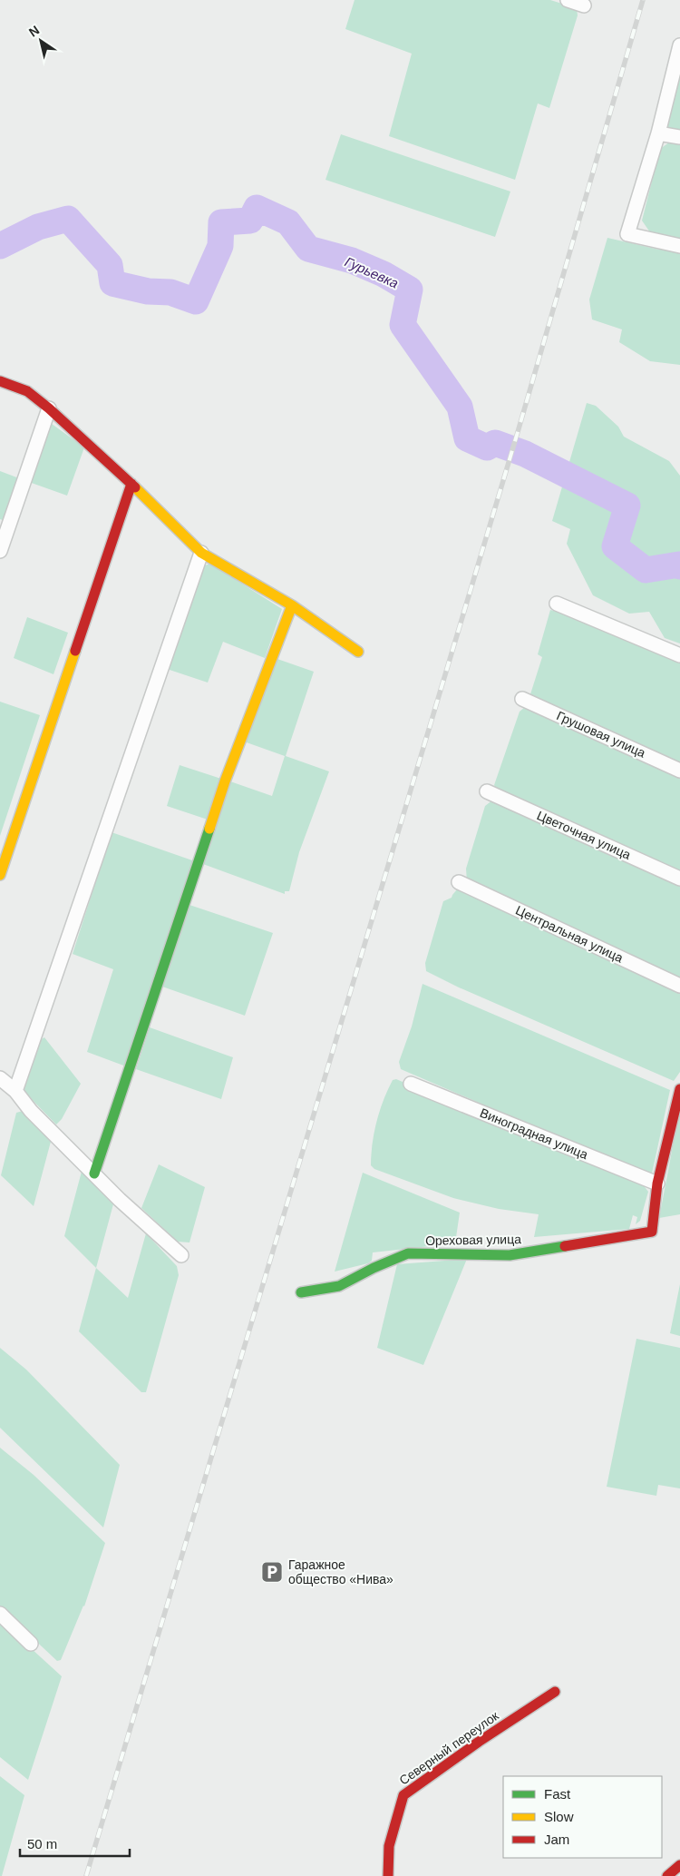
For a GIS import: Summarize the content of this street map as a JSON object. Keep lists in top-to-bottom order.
{
  "streets": {
    "street": [
      "Грушовая улица",
      "Цветочная улица",
      "Центральная улица",
      "Виноградная улица",
      "Ореховая улица",
      "Северный переулок"
    ]
  },
  "crossings": [
    ["Виноградная улица", "Ореховая улица"]
  ],
  "water": ["Гурьевка"],
  "places": {
    "parking": ["Гаражное общество «Нива»"]
  },
  "legend": ["Fast", "Slow", "Jam"],
  "scale_bar": "50 m",
  "north": "top left"
}
